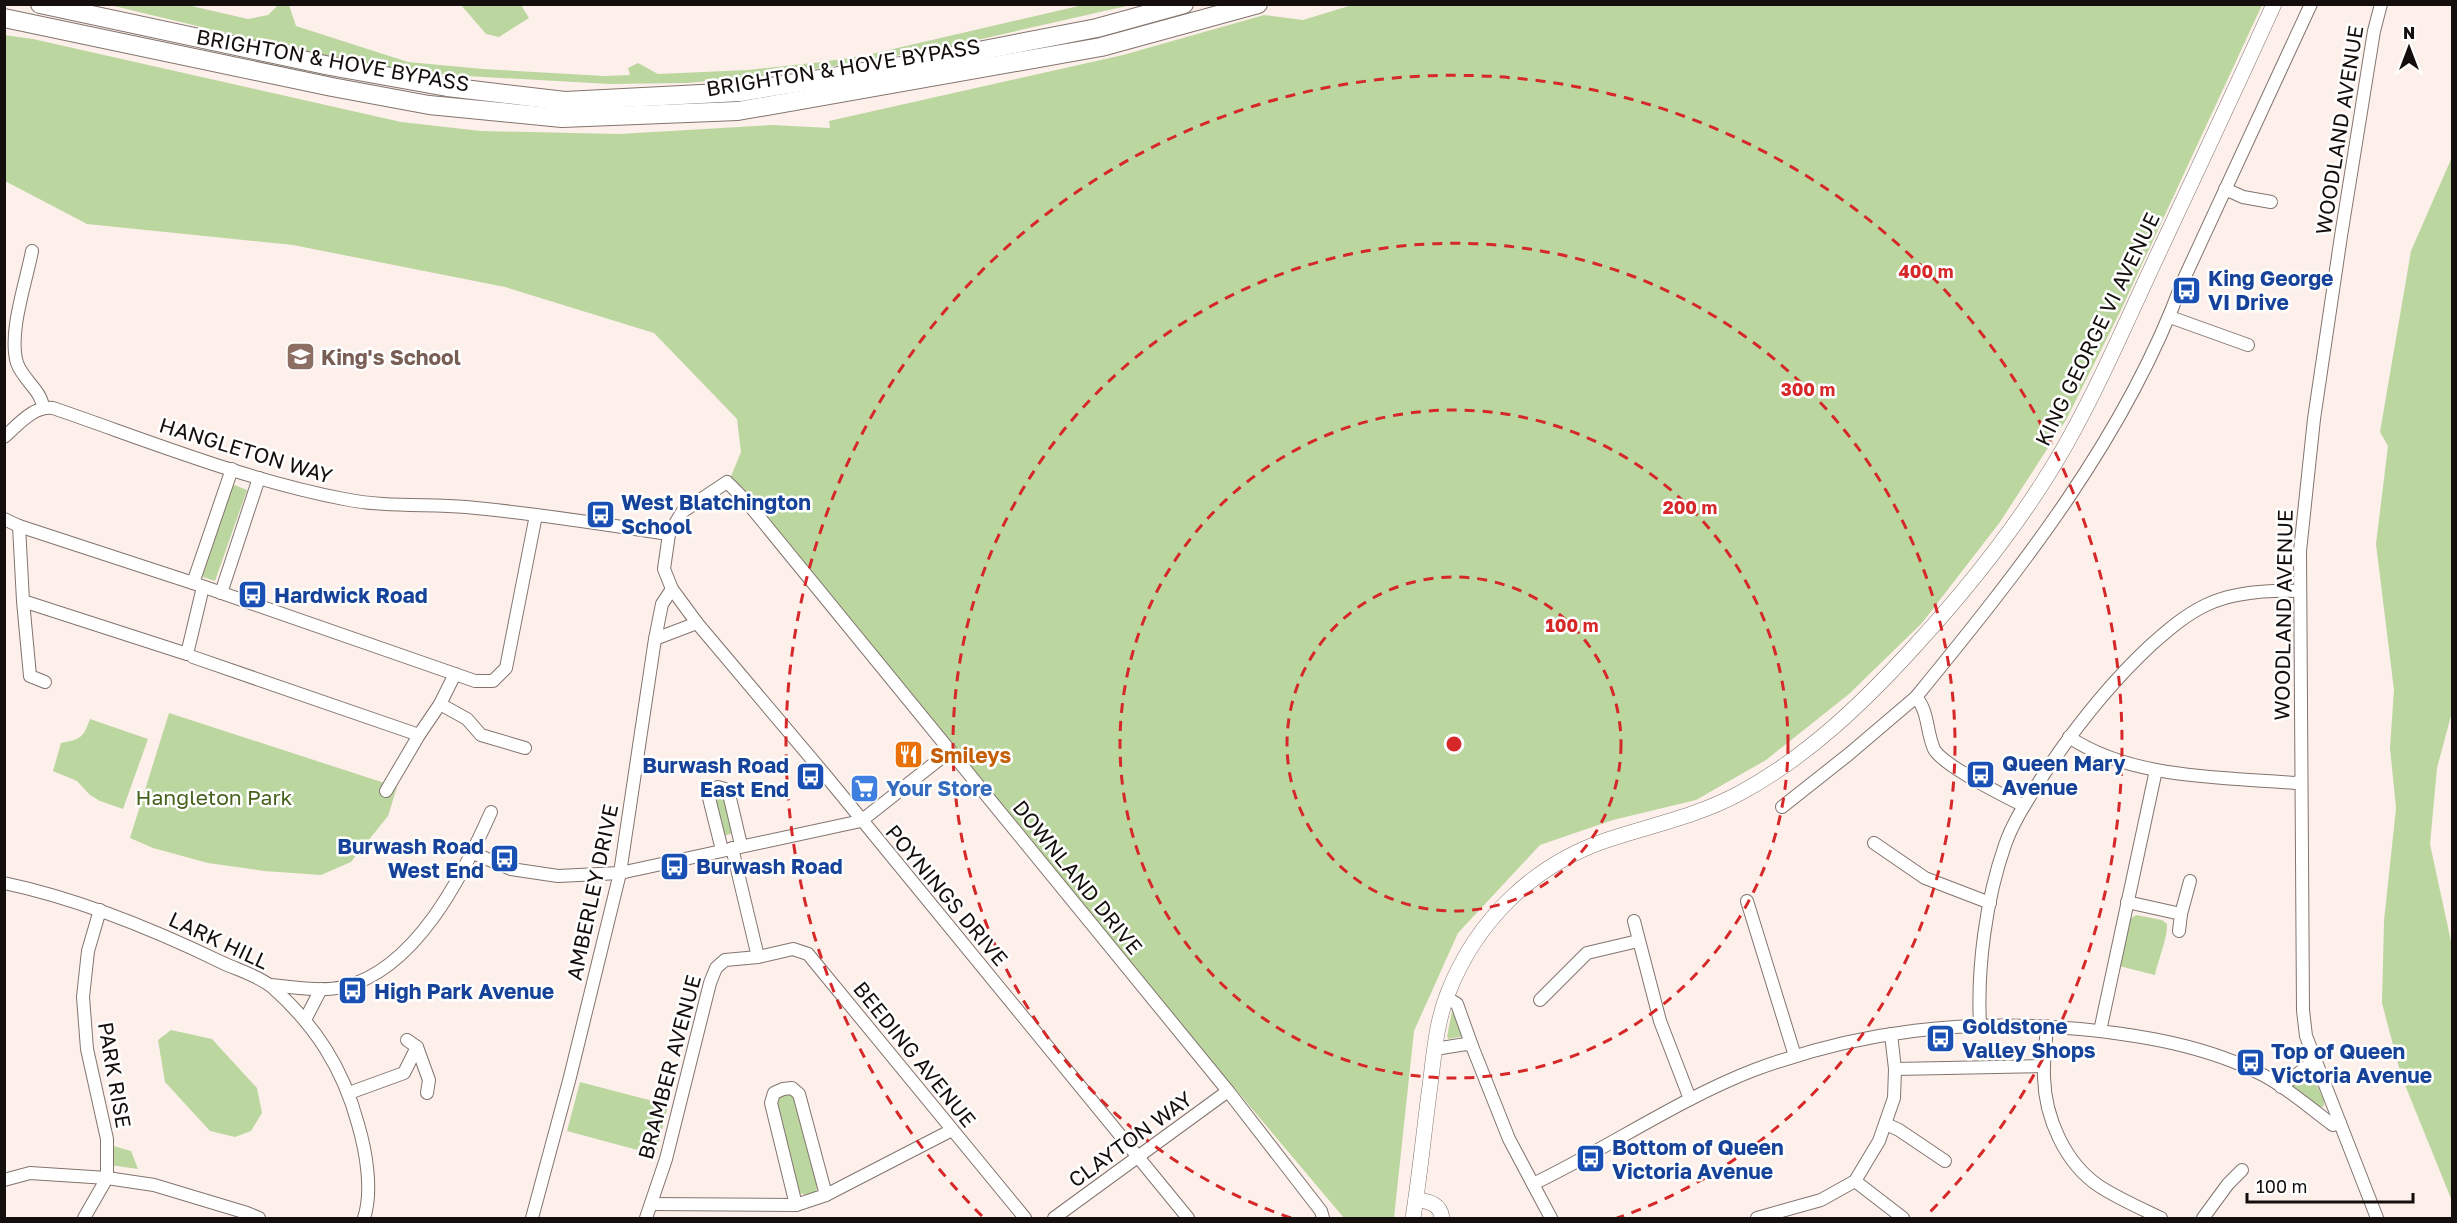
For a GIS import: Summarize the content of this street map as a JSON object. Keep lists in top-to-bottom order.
{
  "streets": {
    "highway": ["BRIGHTON & HOVE BYPASS"],
    "main road": ["KING GEORGE VI AVENUE"],
    "street": [
      "WOODLAND AVENUE",
      "HANGLETON WAY",
      "DOWNLAND DRIVE",
      "AMBERLEY DRIVE",
      "POYNINGS DRIVE",
      "LARK HILL",
      "BEEDING AVENUE",
      "BRAMBER AVENUE",
      "PARK RISE",
      "CLAYTON WAY"
    ]
  },
  "crossings": [
    ["HANGLETON WAY", "POYNINGS DRIVE"],
    ["DOWNLAND DRIVE", "POYNINGS DRIVE"],
    ["DOWNLAND DRIVE", "CLAYTON WAY"],
    ["AMBERLEY DRIVE", "POYNINGS DRIVE"],
    ["POYNINGS DRIVE", "CLAYTON WAY"],
    ["LARK HILL", "PARK RISE"],
    ["BEEDING AVENUE", "BRAMBER AVENUE"]
  ],
  "parks": ["Hangleton Park"],
  "places": {
    "bus stop": [
      "King George VI Drive",
      "West Blatchington School",
      "Hardwick Road",
      "Queen Mary Avenue",
      "Burwash Road East End",
      "Burwash Road West End",
      "Burwash Road",
      "High Park Avenue",
      "Goldstone Valley Shops",
      "Top of Queen Victoria Avenue",
      "Bottom of Queen Victoria Avenue"
    ],
    "school or university": ["King's School"],
    "restaurant": ["Smileys"],
    "supermarket": ["Your Store"]
  },
  "scale_bar": "100 m",
  "north": "top",
  "rings": [
    "400 m",
    "300 m",
    "200 m",
    "100 m"
  ]
}
